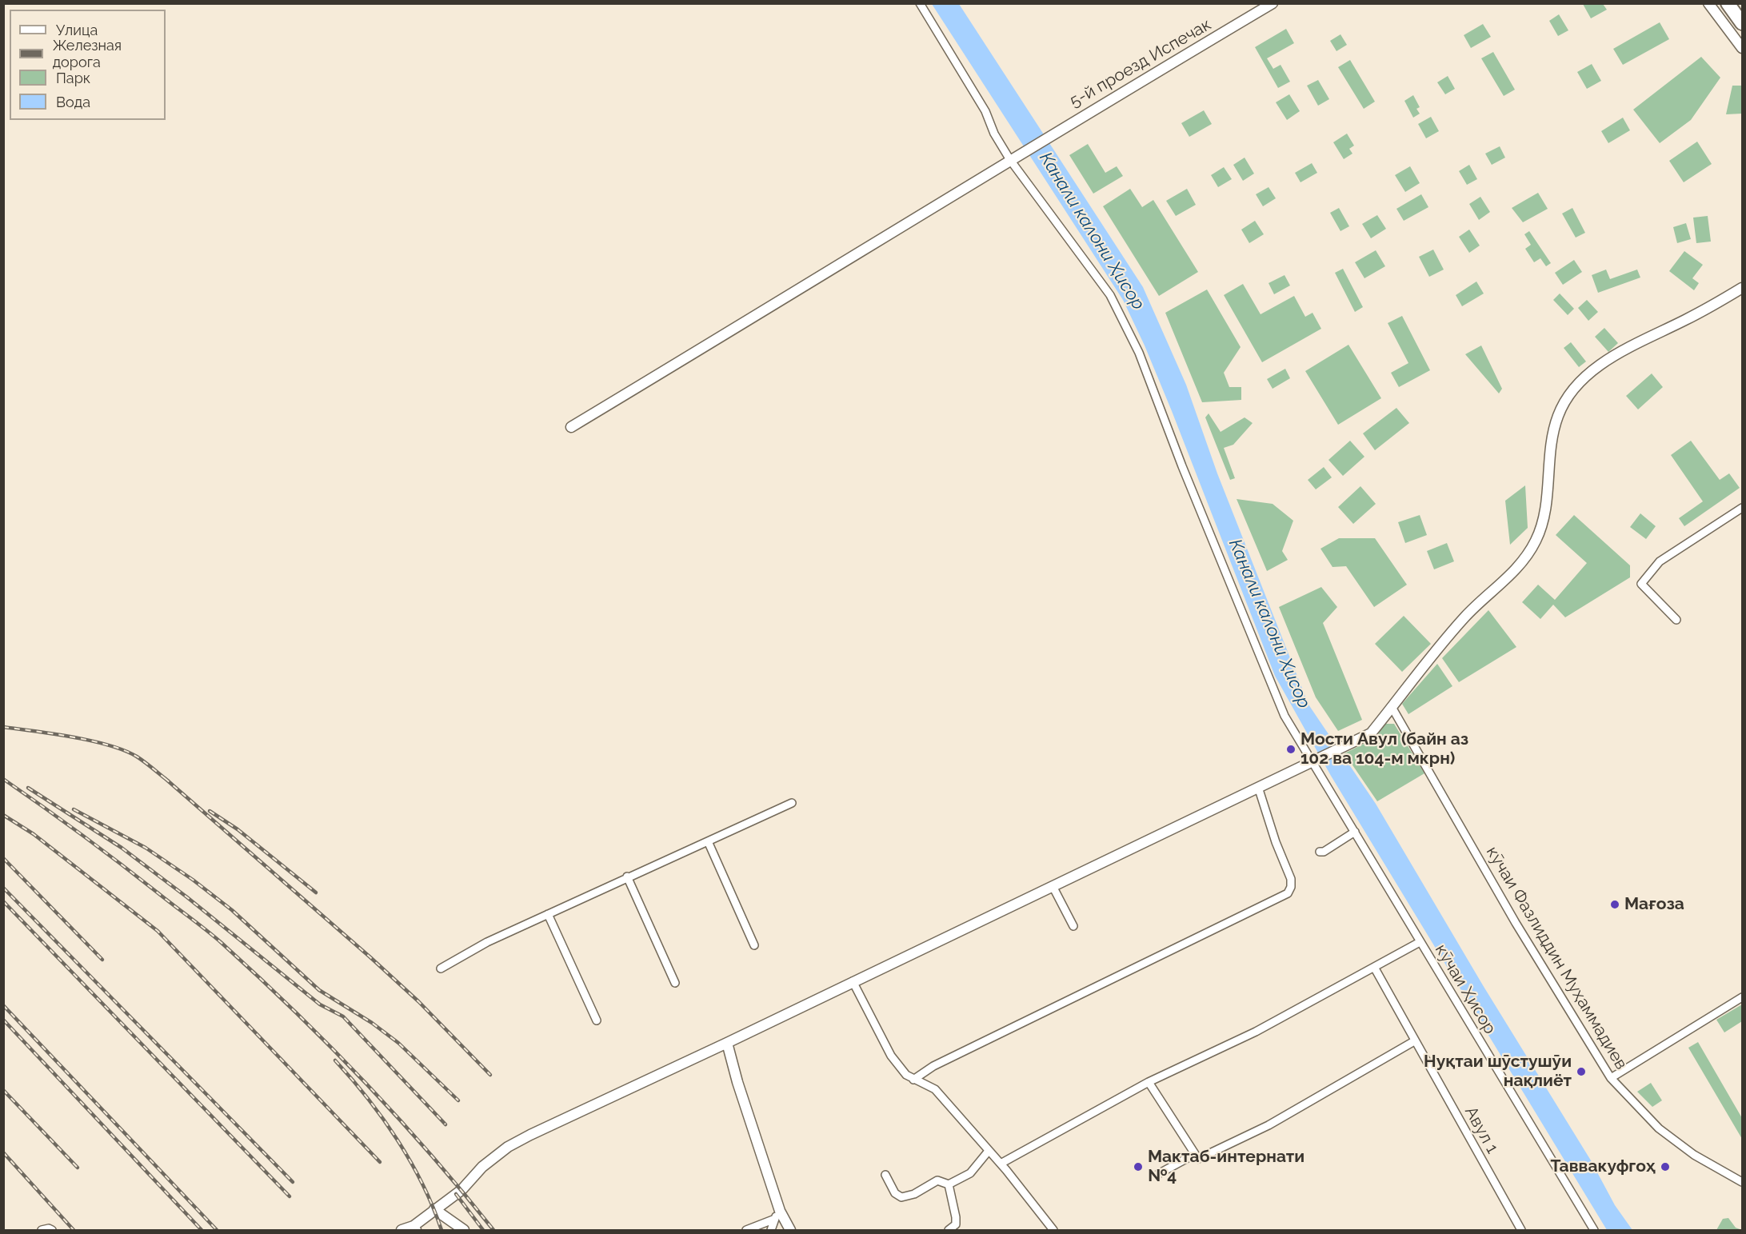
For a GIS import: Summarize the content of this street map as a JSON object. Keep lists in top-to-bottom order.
{
  "streets": {
    "street": [
      "5-й проезд Испечак",
      "кӯчаи Фазлиддин Муҳаммадиев",
      "кӯчаи Ҳисор",
      "Авул 1"
    ]
  },
  "crossings": [
    ["5-й проезд Испечак", "кӯчаи Ҳисор"]
  ],
  "water": ["Канали калони Ҳисор"],
  "places": [
    "Мости Авул (байн аз 102 ва 104-м мкрн)",
    "Мағоза",
    "Нуқтаи шӯстушӯи нақлиёт",
    "Мактаб-интернати №4",
    "Таввакуфгоҳ"
  ],
  "legend": [
    "Улица",
    "Железная дорога",
    "Парк",
    "Вода"
  ]
}
